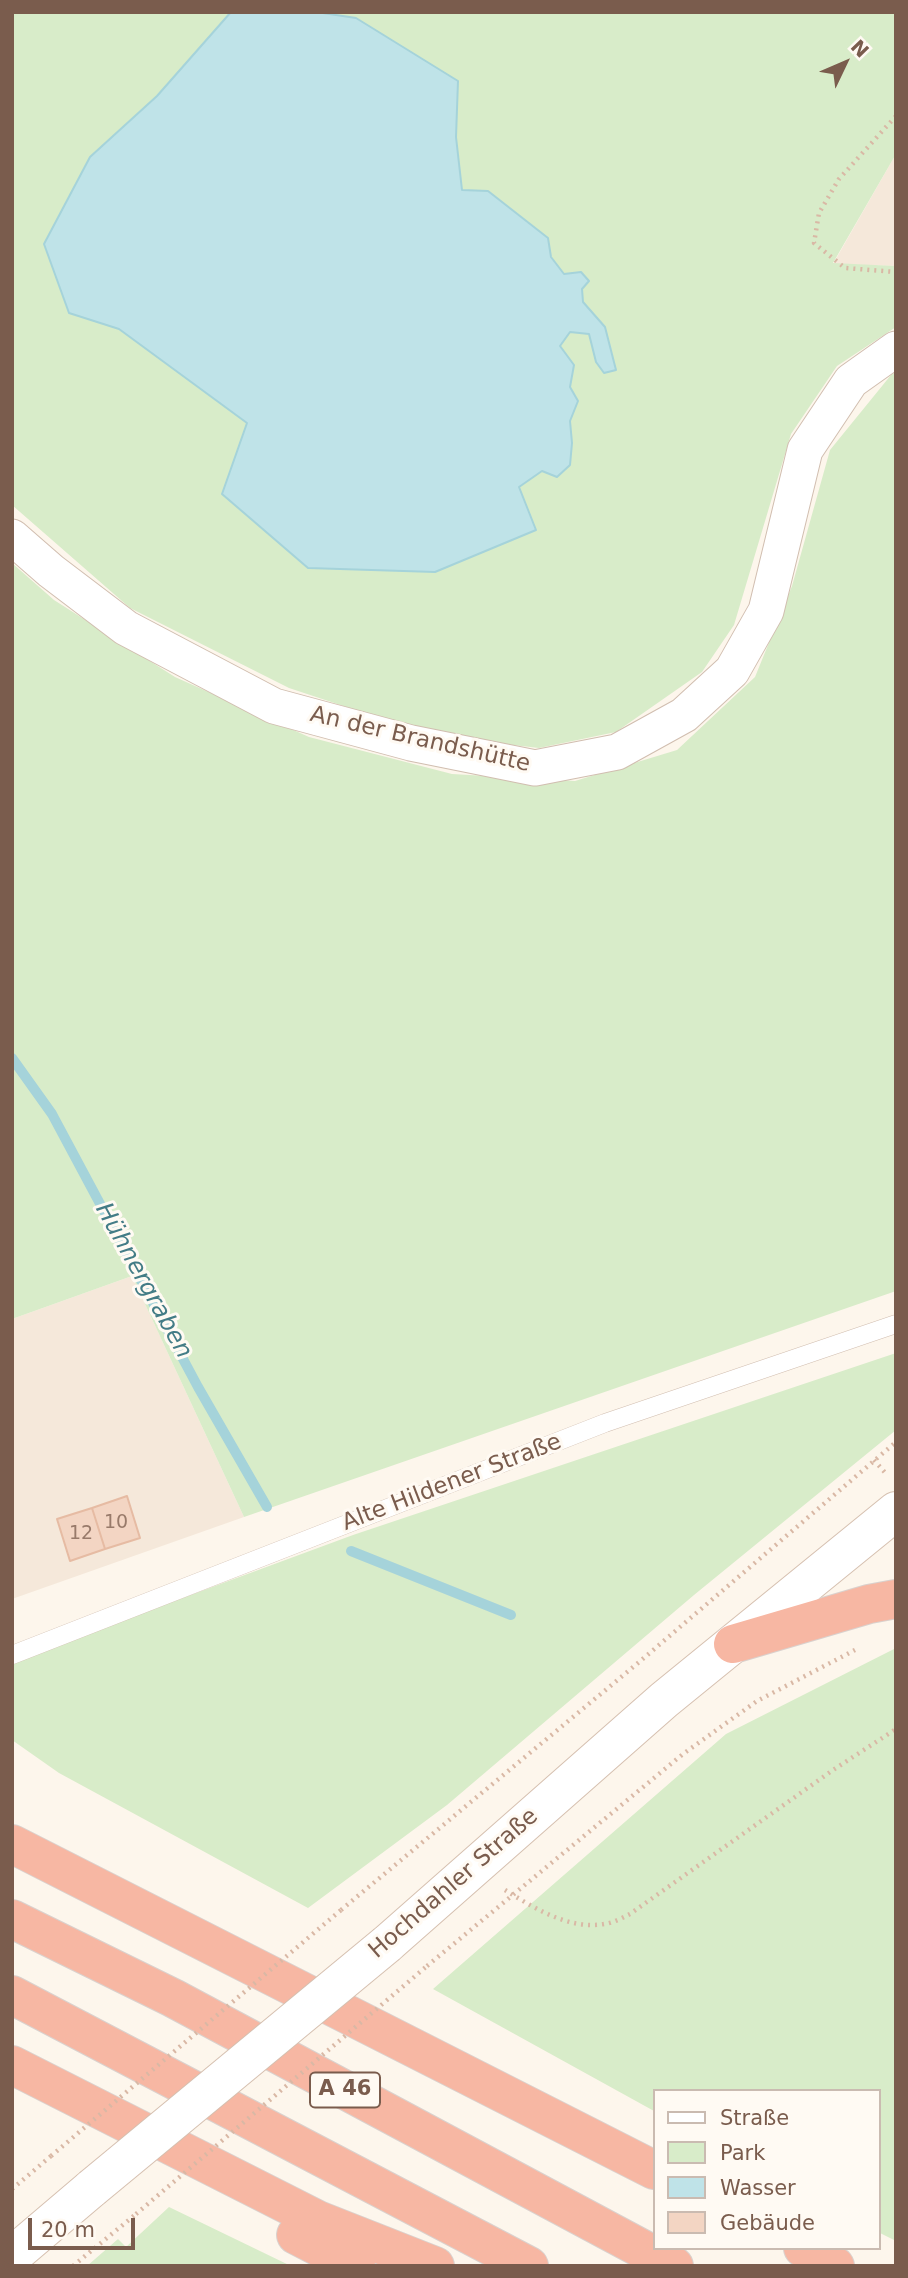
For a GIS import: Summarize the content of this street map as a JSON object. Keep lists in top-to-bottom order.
{
  "streets": {
    "highway": ["A 46"],
    "main road": ["Hochdahler Straße"],
    "street": ["An der Brandshütte"],
    "lane": ["Alte Hildener Straße"]
  },
  "water": ["Hühnergraben"],
  "house_numbers": ["10", "12"],
  "legend": [
    "Straße",
    "Park",
    "Wasser",
    "Gebäude"
  ],
  "scale_bar": "20 m",
  "north": "top right"
}
